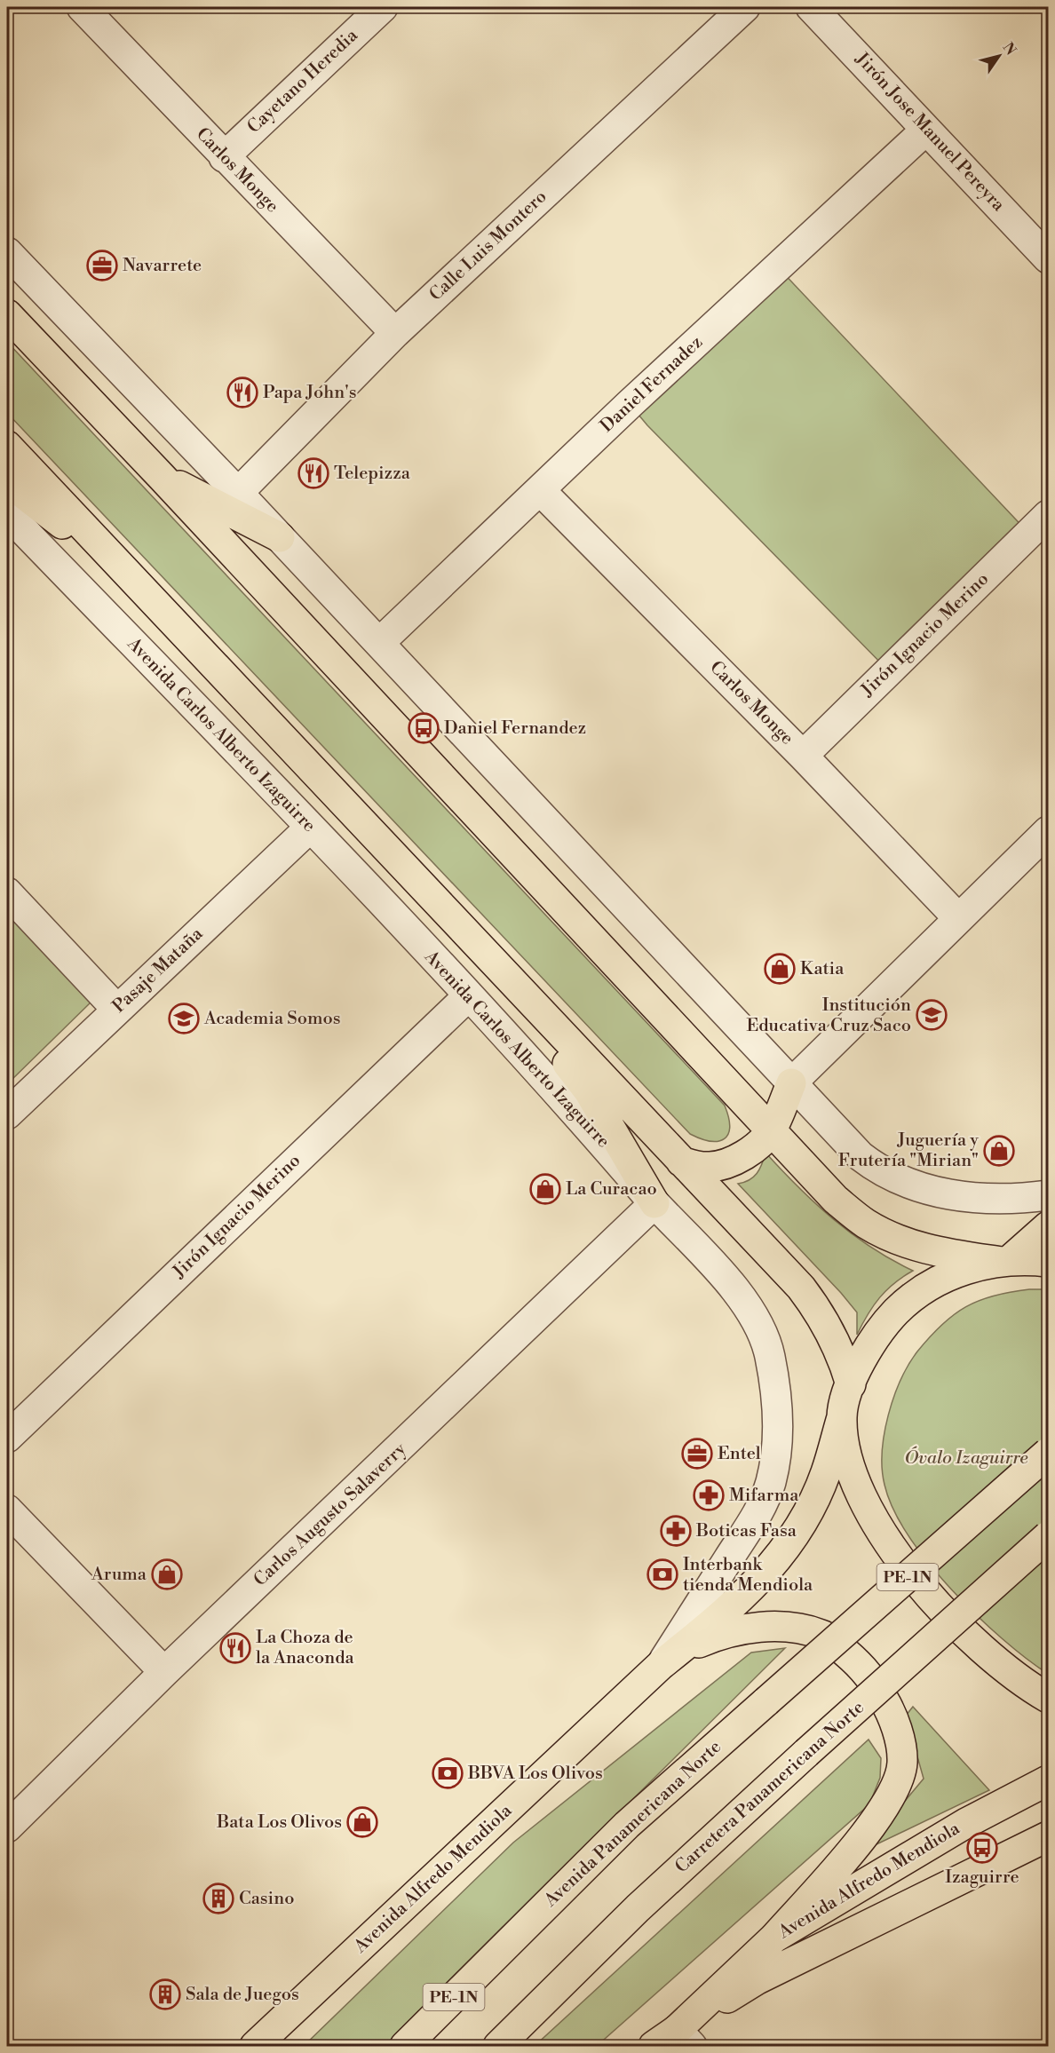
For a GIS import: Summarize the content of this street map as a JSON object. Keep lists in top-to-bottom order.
{
  "streets": {
    "main road": [
      "PE-1N",
      "Carretera Panamericana Norte",
      "Avenida Panamericana Norte",
      "Avenida Alfredo Mendiola"
    ],
    "street": [
      "Cayetano Heredia",
      "Jirón Jose Manuel Pereyra",
      "Carlos Monge",
      "Calle Luis Montero",
      "Daniel Fernadez",
      "Jirón Ignacio Merino",
      "Avenida Carlos Alberto Izaguirre",
      "Pasaje Mataña",
      "Carlos Augusto Salaverry"
    ]
  },
  "crossings": [
    ["Cayetano Heredia", "Carlos Monge"],
    ["Jirón Jose Manuel Pereyra", "Daniel Fernadez"],
    ["Carlos Monge", "Calle Luis Montero"],
    ["Carlos Monge", "Daniel Fernadez"],
    ["Carlos Monge", "Jirón Ignacio Merino"],
    ["Jirón Ignacio Merino", "Avenida Carlos Alberto Izaguirre"],
    ["Avenida Carlos Alberto Izaguirre", "Pasaje Mataña"],
    ["Avenida Carlos Alberto Izaguirre", "Carlos Augusto Salaverry"],
    ["Avenida Carlos Alberto Izaguirre", "Avenida Alfredo Mendiola"]
  ],
  "parks": ["Óvalo Izaguirre"],
  "places": {
    "office": ["Navarrete", "Entel"],
    "restaurant": ["Papa John's", "Telepizza", "La Choza de la Anaconda"],
    "bus stop": ["Daniel Fernandez", "Izaguirre"],
    "shop": [
      "Katia",
      "Juguería y Frutería \"Mirian\"",
      "La Curacao",
      "Aruma",
      "Bata Los Olivos"
    ],
    "school or university": ["Institución Educativa Cruz Saco", "Academia Somos"],
    "pharmacy": ["Mifarma", "Boticas Fasa"],
    "bank": ["Interbank tienda Mendiola", "BBVA Los Olivos"],
    "building": ["Casino", "Sala de Juegos"]
  },
  "north": "top right"
}
